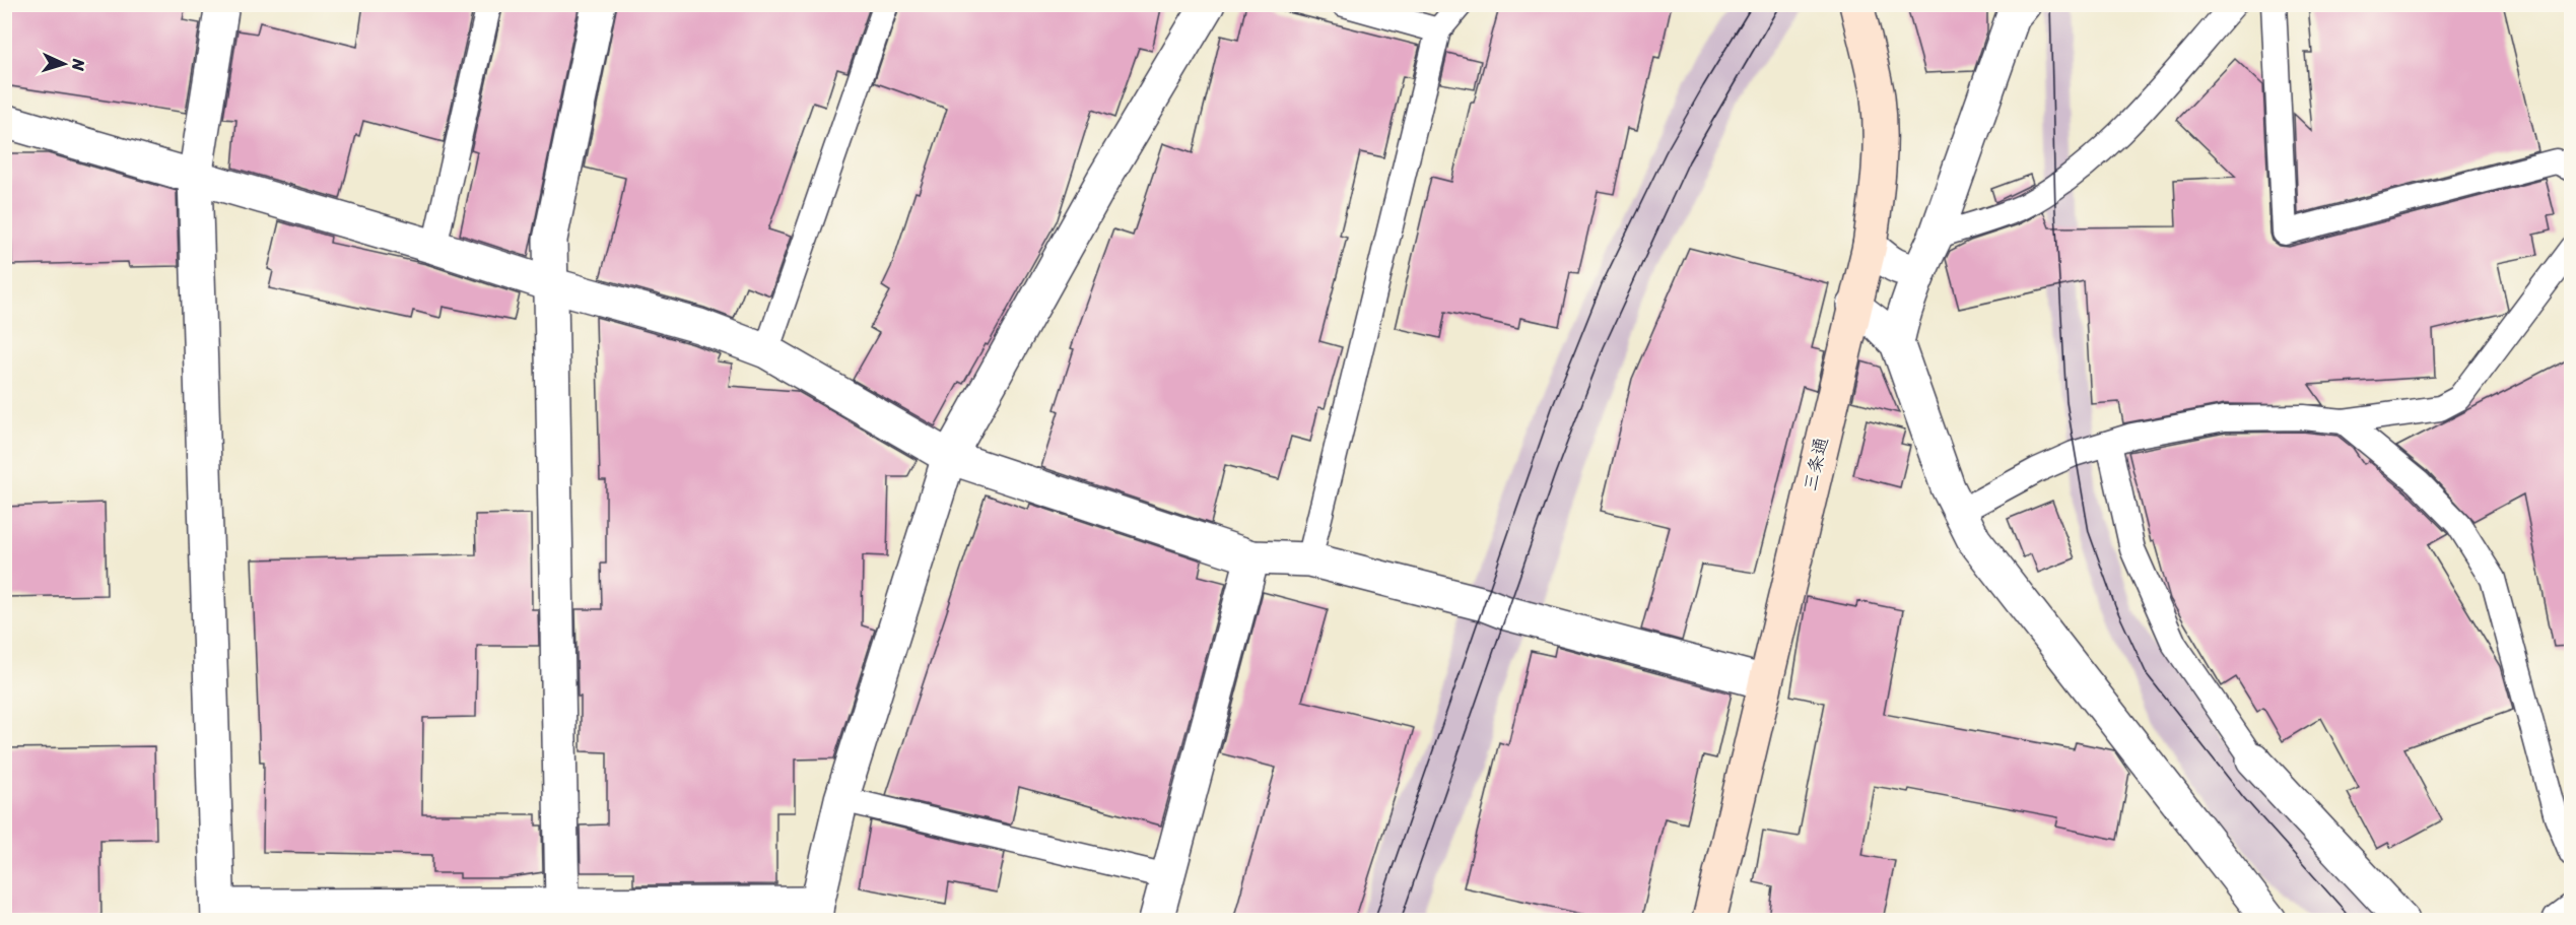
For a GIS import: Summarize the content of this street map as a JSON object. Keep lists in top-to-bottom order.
{
  "streets": {
    "main road": ["三条通"]
  },
  "north": "right"
}
